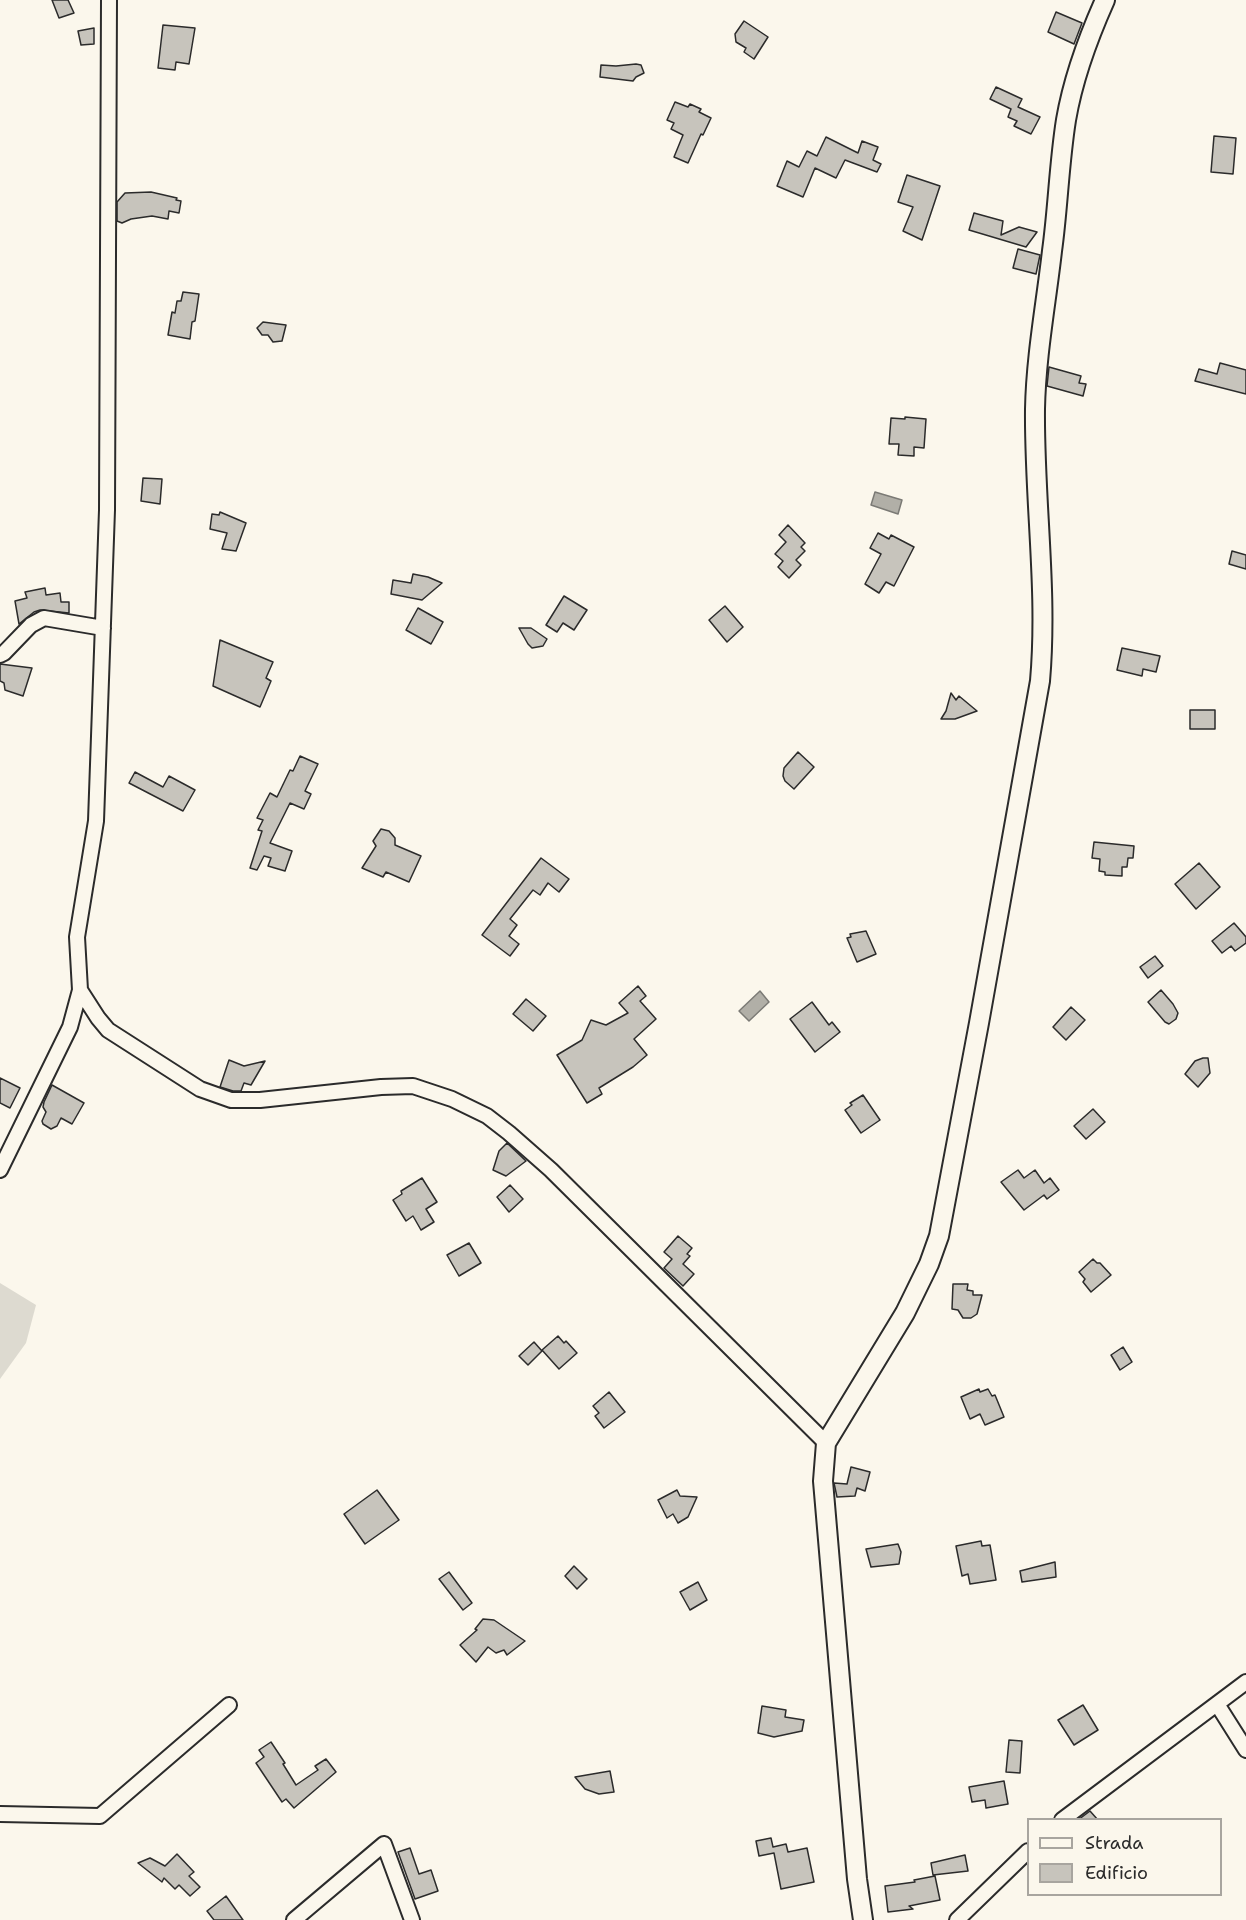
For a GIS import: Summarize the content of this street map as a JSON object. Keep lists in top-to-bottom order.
{
  "legend": ["Strada", "Edificio"]
}
